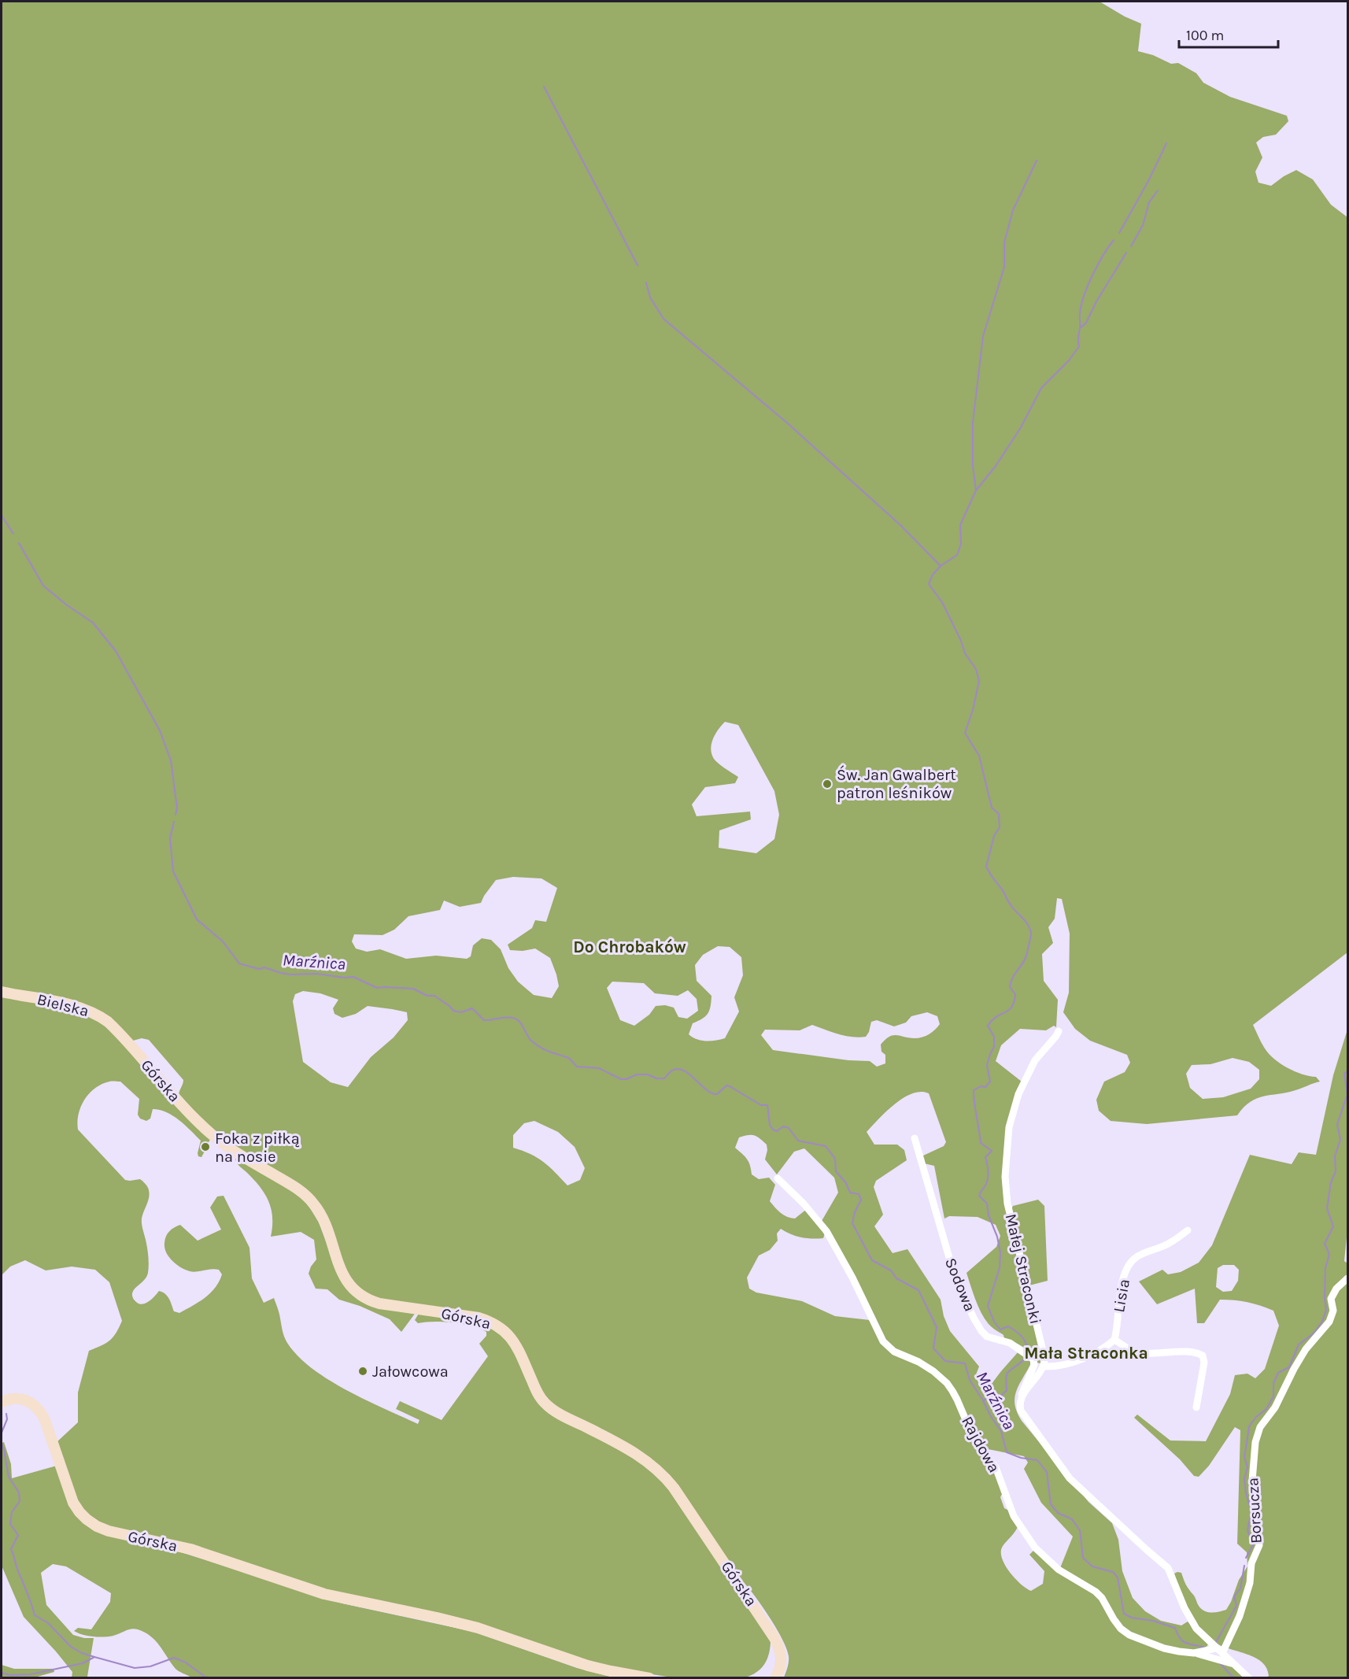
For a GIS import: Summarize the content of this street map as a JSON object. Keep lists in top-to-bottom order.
{
  "streets": {
    "street": [
      "Bielska",
      "Górska",
      "Małej Straconki",
      "Sodowa",
      "Lisia",
      "Rajdowa",
      "Borsucza"
    ]
  },
  "crossings": [
    ["Bielska", "Górska"],
    ["Rajdowa", "Borsucza"]
  ],
  "districts": ["Do Chrobaków", "Mała Straconka"],
  "water": ["Marźnica"],
  "places": ["Św. Jan Gwalbert patron leśników", "Foka z piłką na nosie", "Jałowcowa"],
  "scale_bar": "100 m"
}
